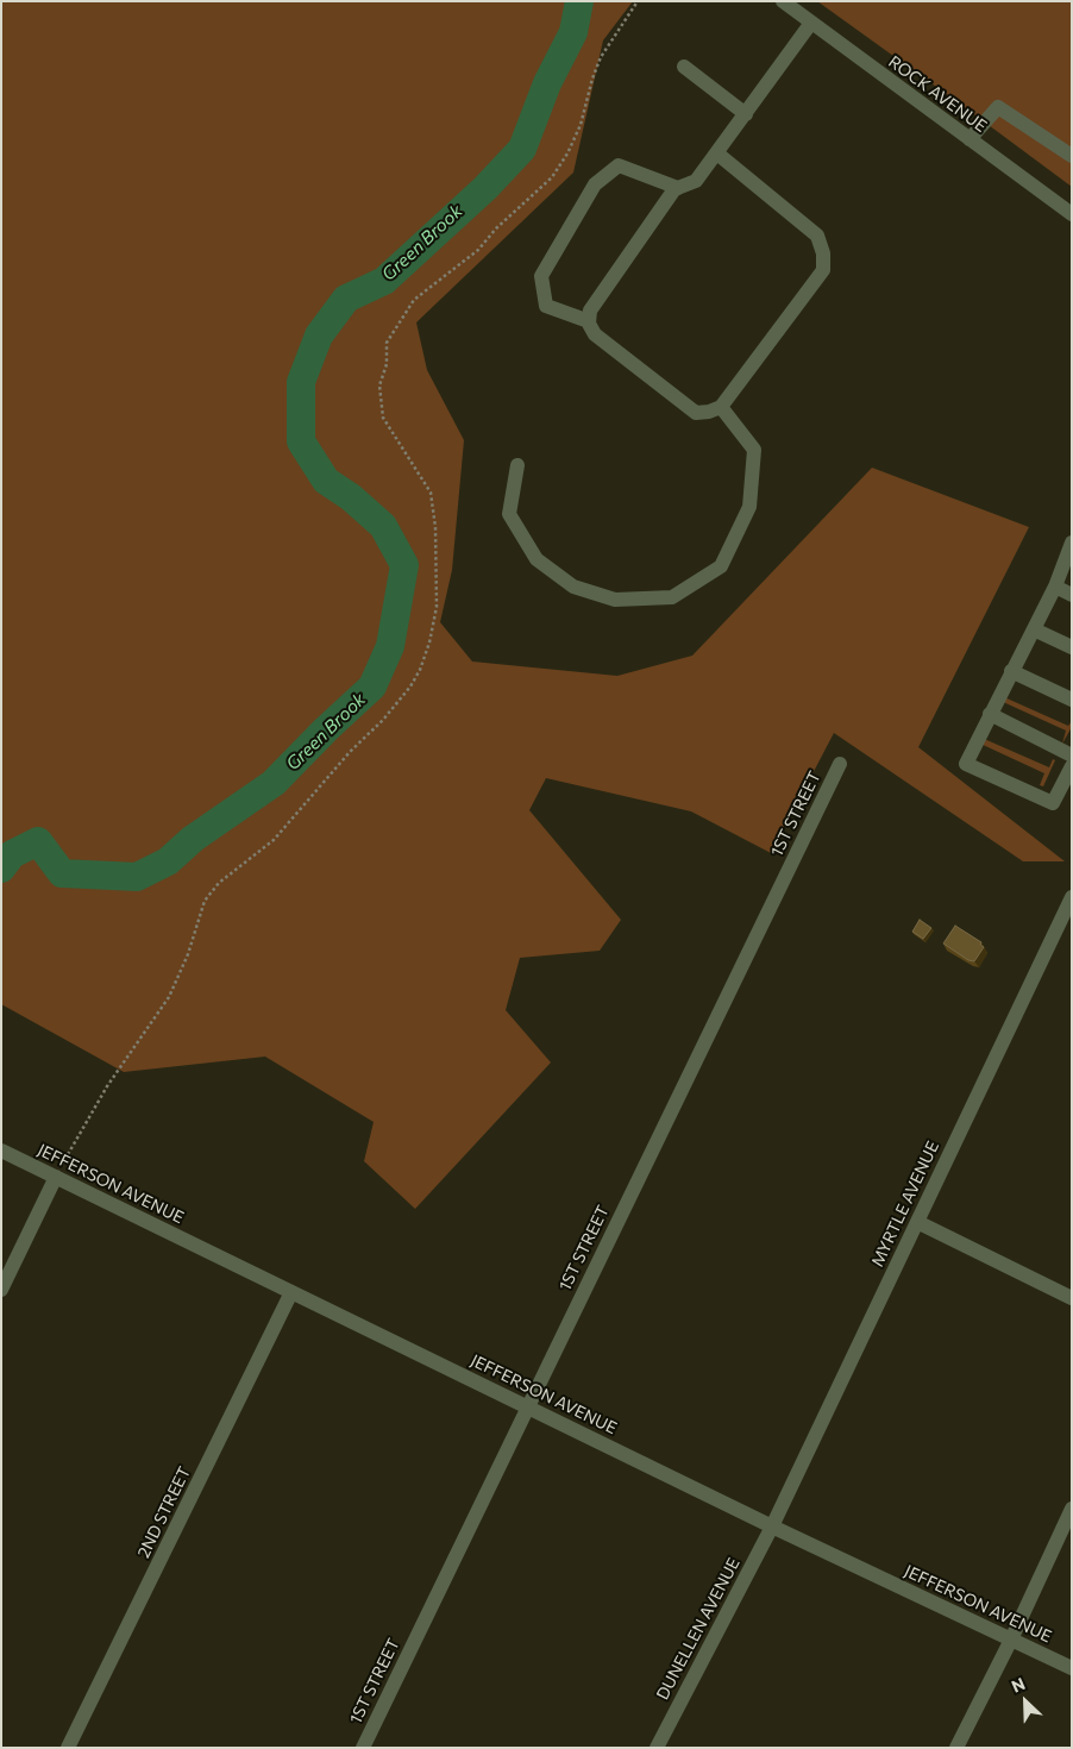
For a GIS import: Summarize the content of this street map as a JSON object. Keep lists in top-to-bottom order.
{
  "streets": {
    "street": [
      "ROCK AVENUE",
      "1ST STREET",
      "JEFFERSON AVENUE",
      "MYRTLE AVENUE",
      "2ND STREET",
      "DUNELLEN AVENUE"
    ]
  },
  "crossings": [
    ["1ST STREET", "JEFFERSON AVENUE"],
    ["JEFFERSON AVENUE", "MYRTLE AVENUE"],
    ["JEFFERSON AVENUE", "2ND STREET"],
    ["JEFFERSON AVENUE", "DUNELLEN AVENUE"],
    ["MYRTLE AVENUE", "DUNELLEN AVENUE"]
  ],
  "water": ["Green Brook"],
  "north": "top left"
}
